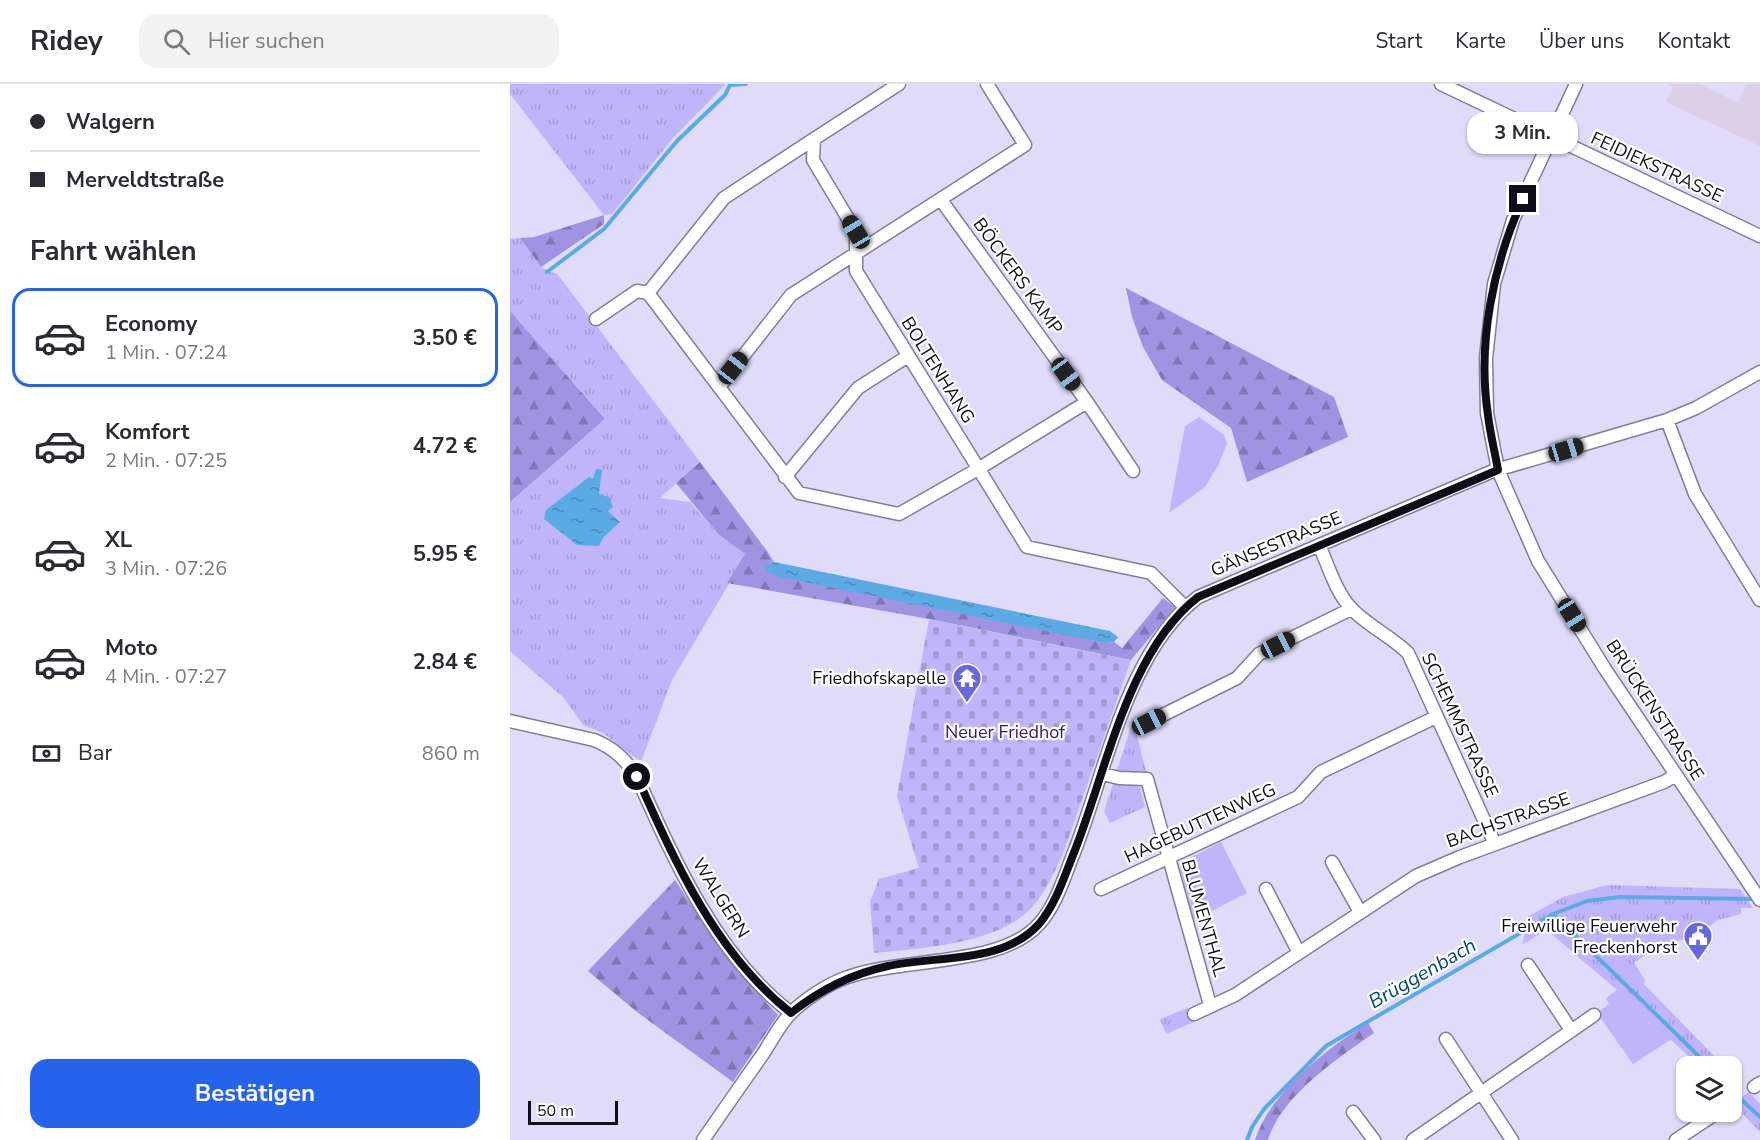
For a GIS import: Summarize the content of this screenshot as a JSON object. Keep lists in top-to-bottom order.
{
  "streets": {
    "street": [
      "FEIDIEKSTRASSE",
      "BÖCKERS KAMP",
      "BOLTENHANG",
      "GÄNSESTRASSE",
      "BRÜCKENSTRASSE",
      "SCHEMMSTRASSE",
      "BACHSTRASSE",
      "HAGEBUTTENWEG",
      "WALGERN",
      "BLUMENTHAL"
    ]
  },
  "crossings": [
    ["FEIDIEKSTRASSE", "BRÜCKENSTRASSE"],
    ["BOLTENHANG", "GÄNSESTRASSE"],
    ["GÄNSESTRASSE", "BRÜCKENSTRASSE"],
    ["GÄNSESTRASSE", "SCHEMMSTRASSE"],
    ["GÄNSESTRASSE", "WALGERN"],
    ["GÄNSESTRASSE", "BLUMENTHAL"],
    ["BRÜCKENSTRASSE", "BACHSTRASSE"],
    ["SCHEMMSTRASSE", "BACHSTRASSE"],
    ["SCHEMMSTRASSE", "HAGEBUTTENWEG"],
    ["BACHSTRASSE", "BLUMENTHAL"],
    ["HAGEBUTTENWEG", "BLUMENTHAL"]
  ],
  "water": ["Brüggenbach"],
  "parks": ["Neuer Friedhof"],
  "places": {
    "temple": ["Friedhofskapelle"],
    "public building": ["Freiwillige Feuerwehr Freckenhorst"]
  },
  "scale_bar": "50 m",
  "page": {
    "header": "Ridey",
    "search": "Hier suchen",
    "nav": [
      "Start",
      "Karte",
      "Über uns",
      "Kontakt"
    ],
    "banner": ["Walgern", "Merveldtstraße"],
    "bubble": "3 Min.",
    "heading": "Fahrt wählen",
    "list": [
      {
        "name": "Economy",
        "note": "1 Min. · 07:24",
        "value": "3.50 €"
      },
      {
        "name": "Komfort",
        "note": "2 Min. · 07:25",
        "value": "4.72 €"
      },
      {
        "name": "XL",
        "note": "3 Min. · 07:26",
        "value": "5.95 €"
      },
      {
        "name": "Moto",
        "note": "4 Min. · 07:27",
        "value": "2.84 €"
      }
    ],
    "pay": ["Bar", "860 m"],
    "buttons": "Bestätigen",
    "scale": "50 m"
  }
}
